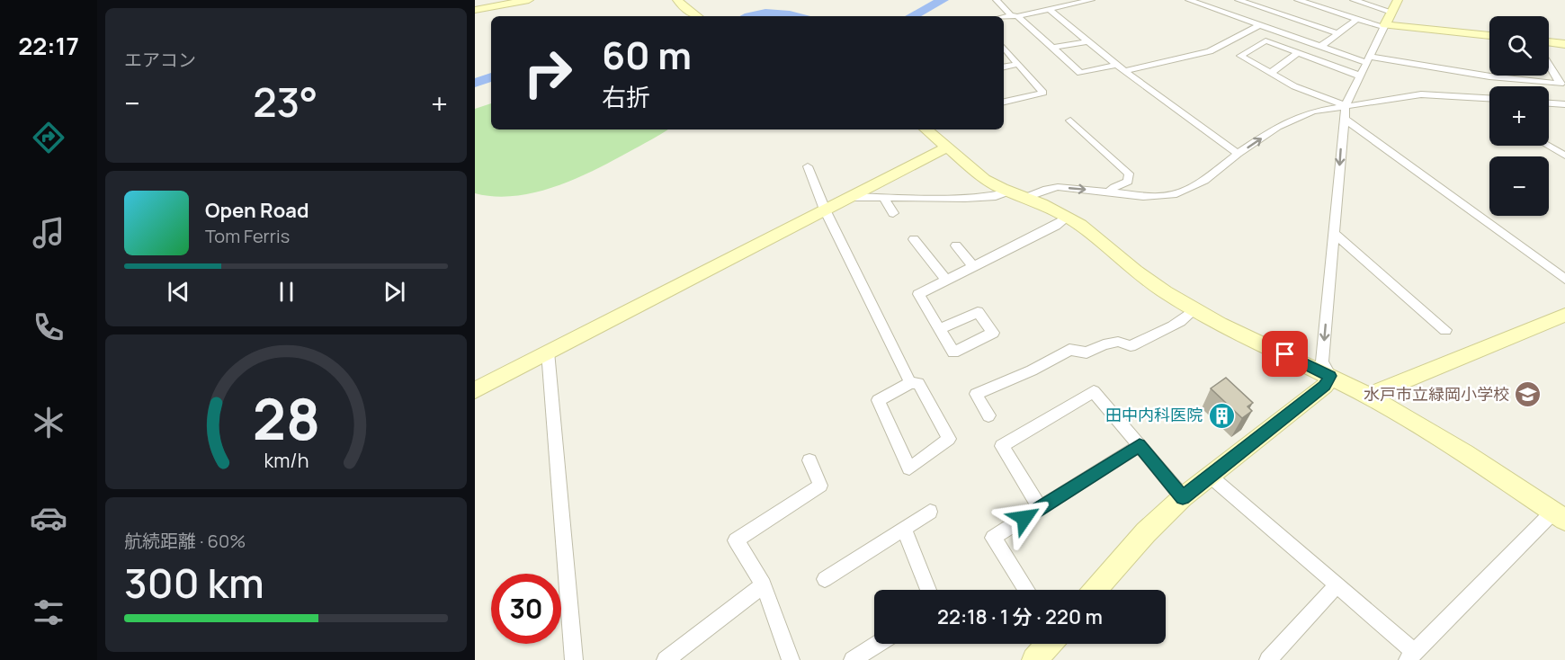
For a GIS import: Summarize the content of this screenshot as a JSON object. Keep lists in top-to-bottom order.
{
  "places": {
    "school or university": ["水戸市立緑岡小学校"],
    "building": ["田中内科医院"]
  },
  "page": {
    "tabs": "22:17",
    "tile": [
      "エアコン",
      ["航続距離 · 60%", "300 km"]
    ],
    "map_buttons": ["+", "−"],
    "turn": ["60 m", "右折"],
    "heat": ["−", "23°", "+"],
    "song": ["Open Road", "Tom Ferris"],
    "limit": "30",
    "trip": "22:18 · 1 分 · 220 m",
    "gauge": ["28", "km/h"]
  }
}
